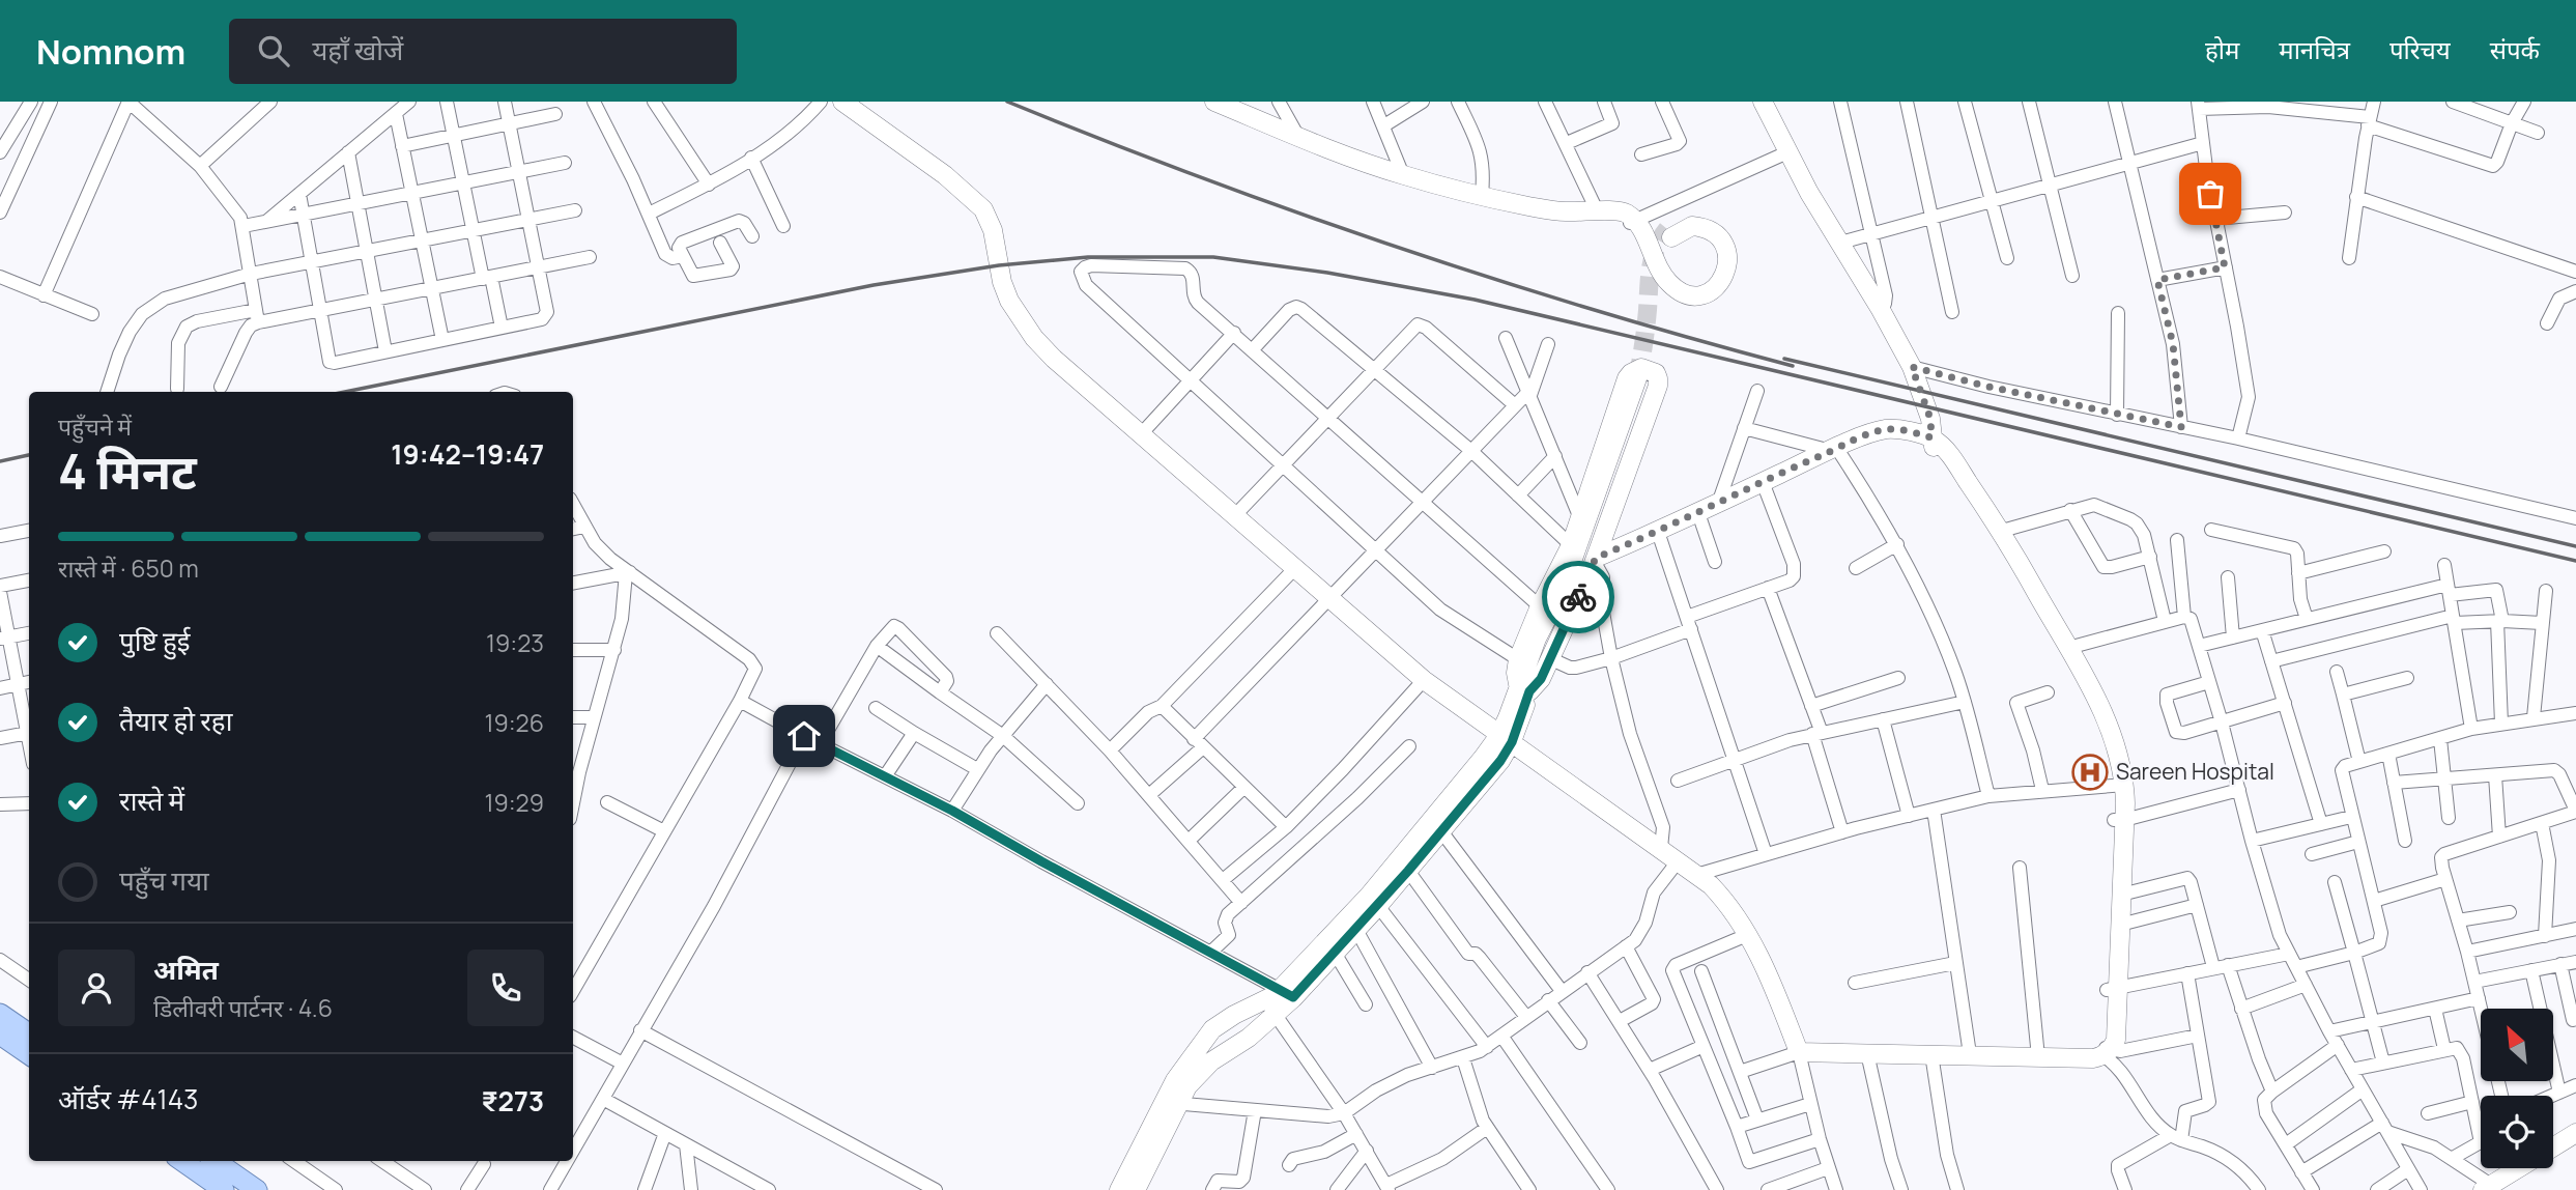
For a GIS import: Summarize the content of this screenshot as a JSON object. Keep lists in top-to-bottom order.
{
  "places": {
    "hospital": ["Sareen Hospital"]
  },
  "north": "top left",
  "page": {
    "header": "Nomnom",
    "search": "यहाँ खोजें",
    "nav": [
      "होम",
      "मानचित्र",
      "परिचय",
      "संपर्क"
    ],
    "heading": ["4 मिनट", "पहुँचने में", "19:42–19:47"],
    "panel": [
      "अमित",
      "डिलीवरी पार्टनर · 4.6",
      "ऑर्डर #4143",
      "₹273"
    ],
    "bar": "रास्ते में · 650 m",
    "list": [
      ["पुष्टि हुई", "19:23"],
      ["तैयार हो रहा", "19:26"],
      ["रास्ते में", "19:29"],
      "पहुँच गया"
    ]
  }
}
